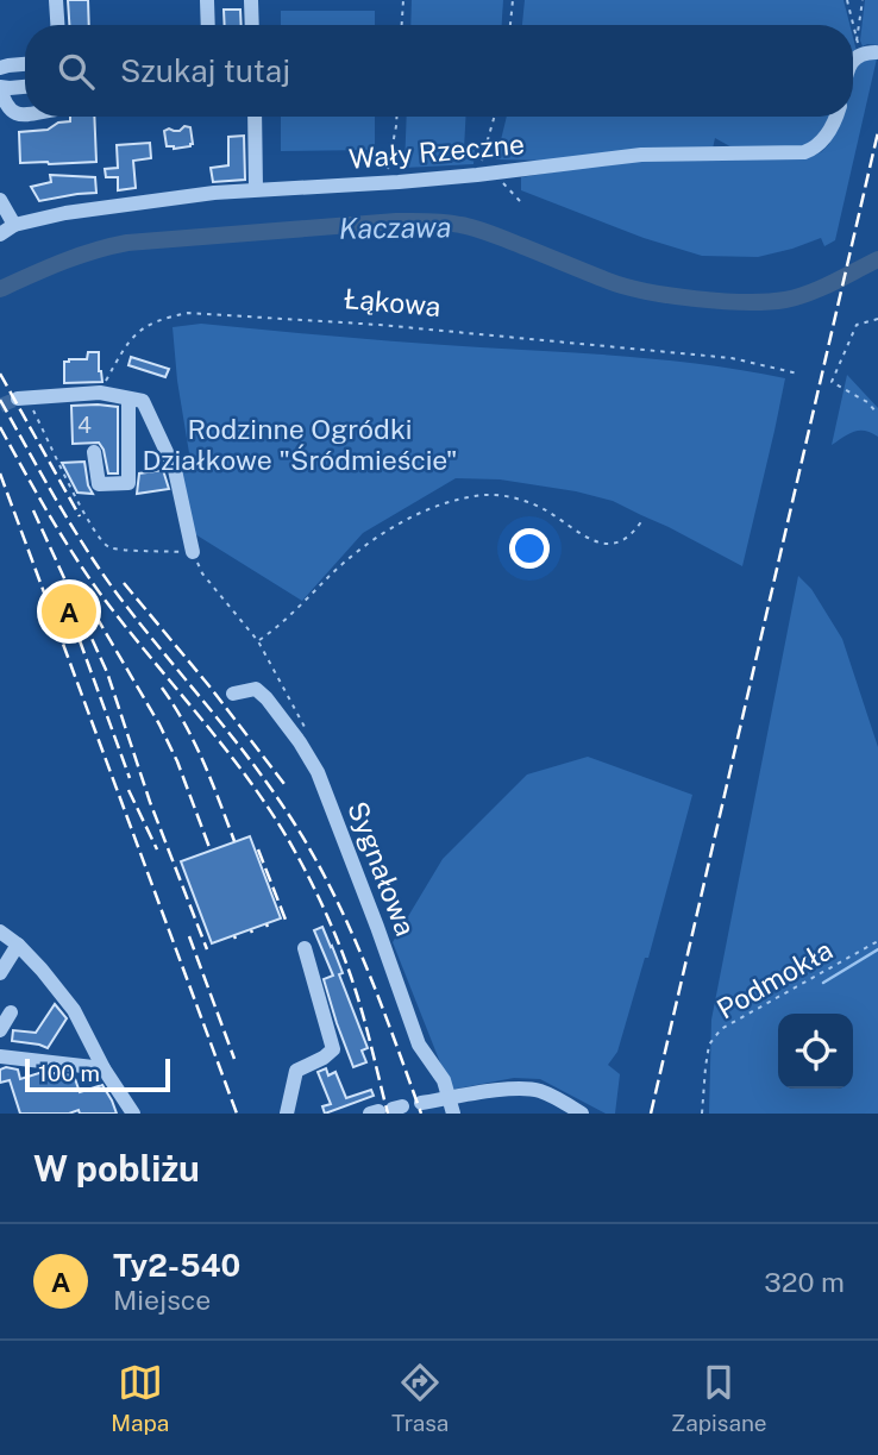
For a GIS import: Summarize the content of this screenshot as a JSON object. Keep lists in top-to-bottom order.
{
  "streets": {
    "street": ["Wały Rzeczne", "Sygnałowa"],
    "path": ["Łąkowa", "Podmokła"]
  },
  "water": ["Kaczawa"],
  "parks": ["Rodzinne Ogródki Działkowe \"Śródmieście\""],
  "house_numbers": ["4"],
  "scale_bar": "100 m",
  "page": {
    "search": "Szukaj tutaj",
    "pins": "A",
    "scale": "100 m",
    "heading": "W pobliżu",
    "list": [
      {
        "mark": "A",
        "name": "Ty2-540",
        "note": "Miejsce",
        "value": "320 m"
      }
    ],
    "nav": ["Mapa", "Trasa", "Zapisane"]
  }
}
